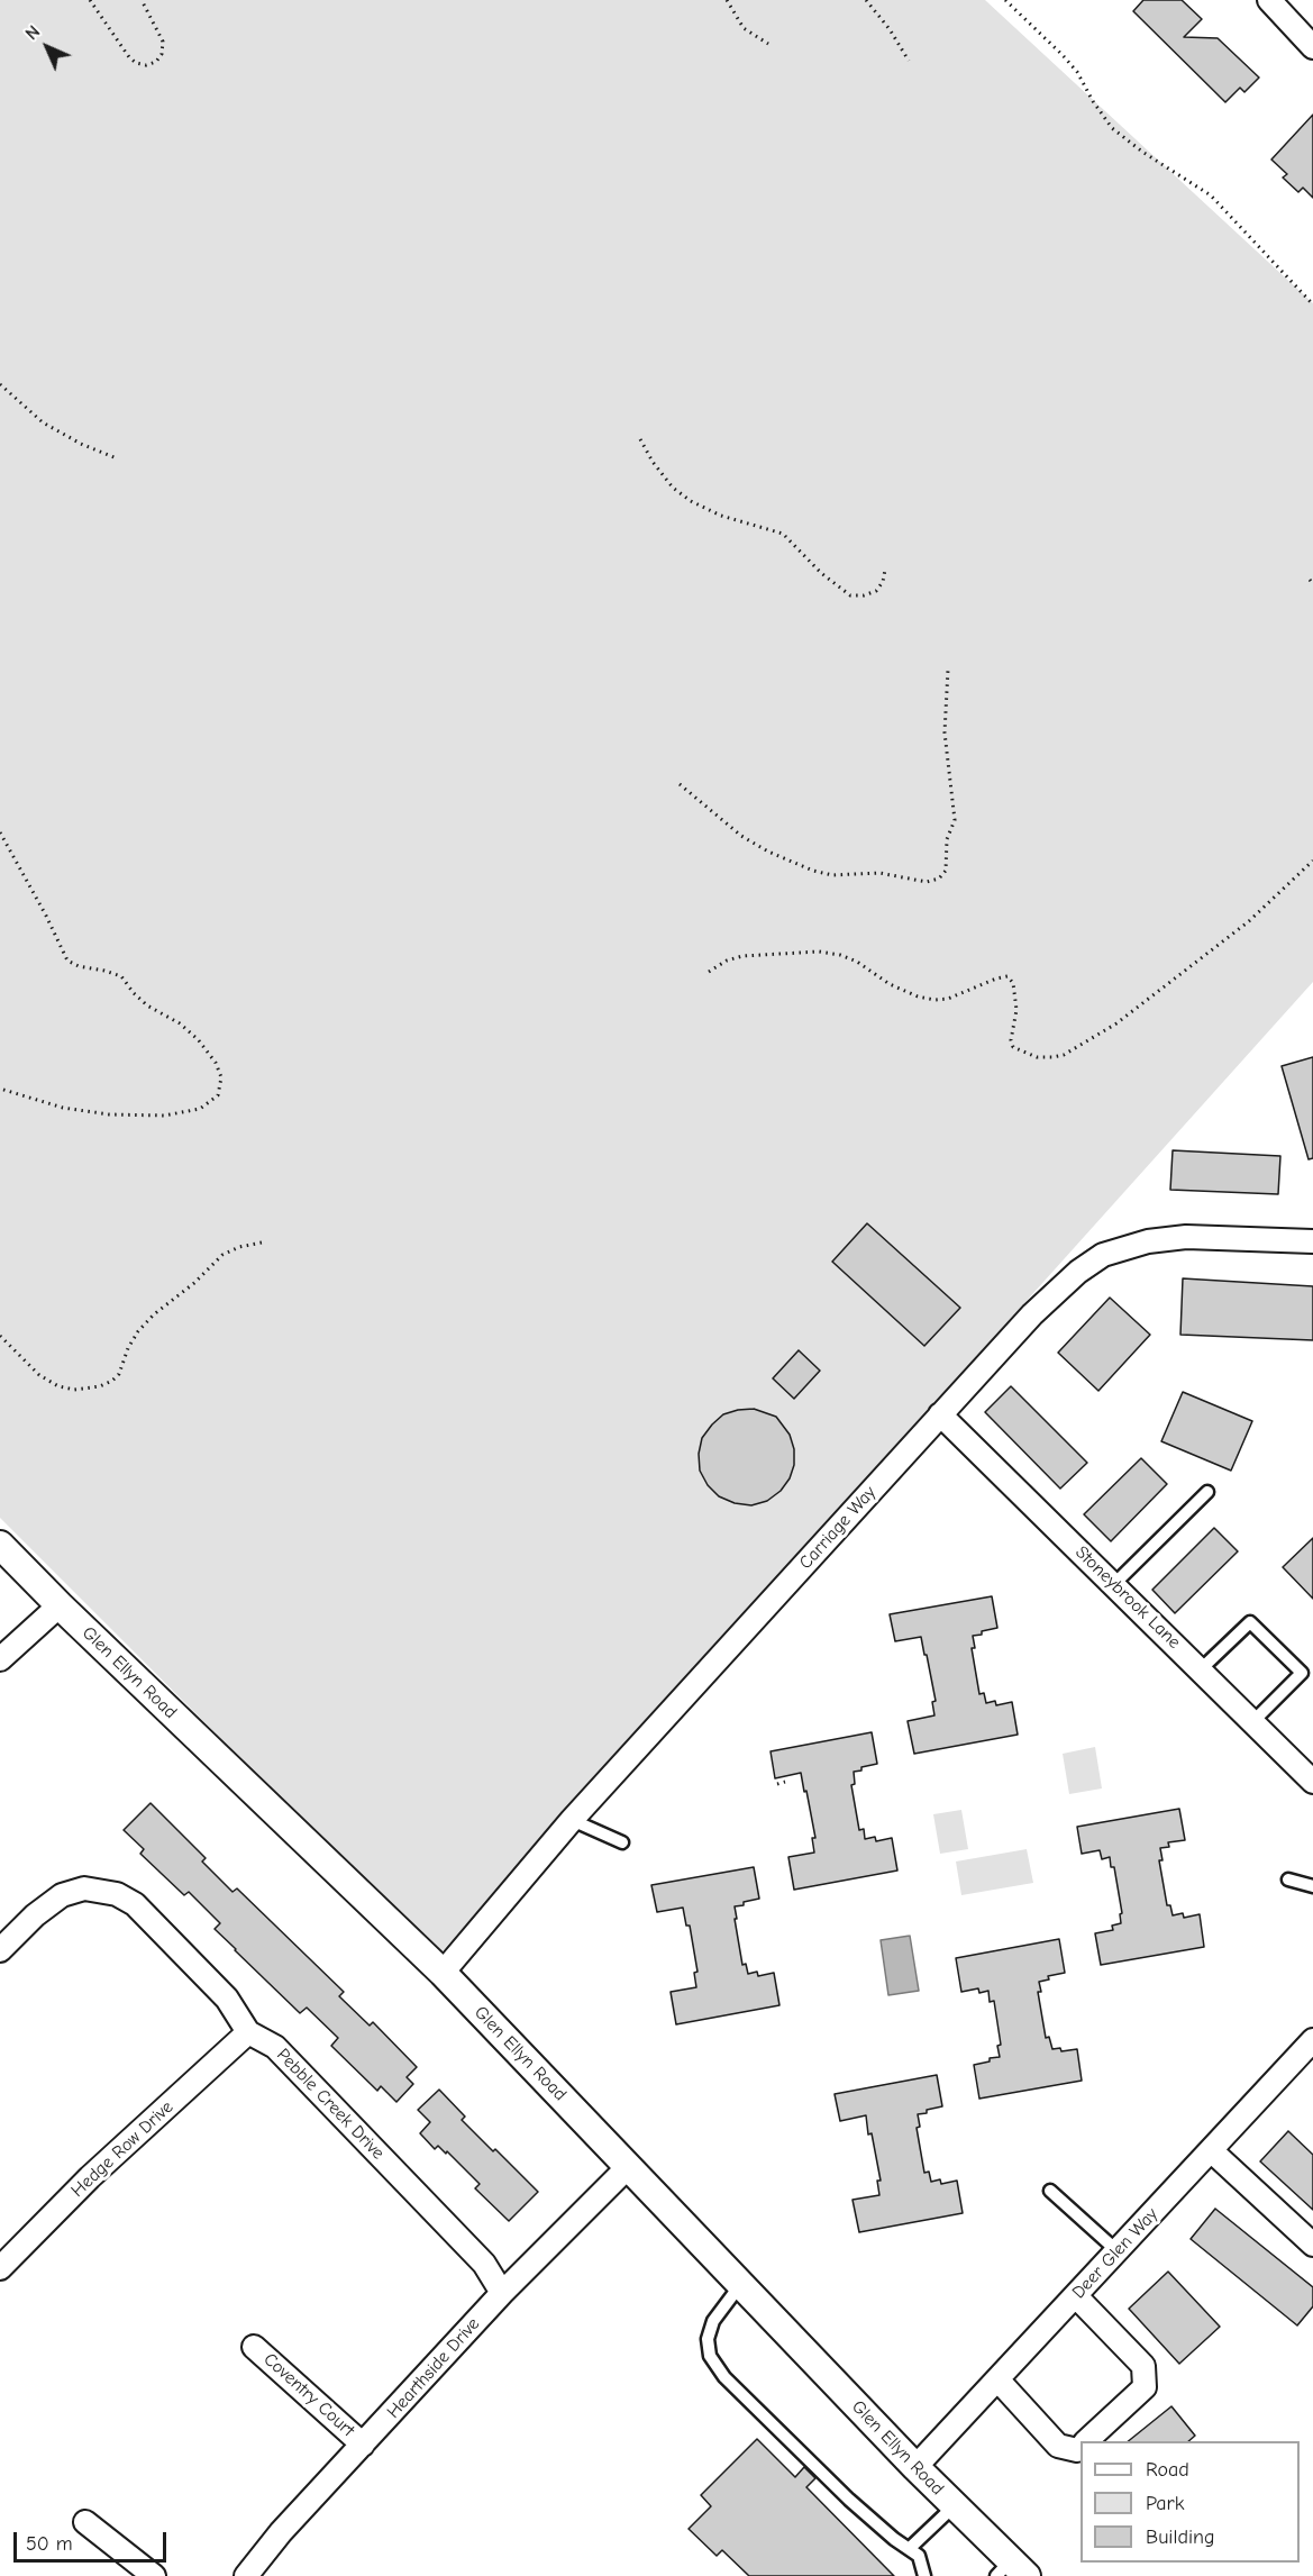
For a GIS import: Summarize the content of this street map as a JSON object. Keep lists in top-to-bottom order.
{
  "streets": {
    "street": [
      "Carriage Way",
      "Stoneybrook Lane",
      "Glen Ellyn Road",
      "Pebble Creek Drive",
      "Hedge Row Drive",
      "Deer Glen Way",
      "Hearthside Drive",
      "Coventry Court"
    ]
  },
  "crossings": [
    ["Carriage Way", "Stoneybrook Lane"],
    ["Carriage Way", "Glen Ellyn Road"],
    ["Glen Ellyn Road", "Deer Glen Way"],
    ["Glen Ellyn Road", "Hearthside Drive"],
    ["Pebble Creek Drive", "Hedge Row Drive"],
    ["Pebble Creek Drive", "Hearthside Drive"],
    ["Hearthside Drive", "Coventry Court"]
  ],
  "legend": ["Road", "Park", "Building"],
  "scale_bar": "50 m",
  "north": "top left"
}
